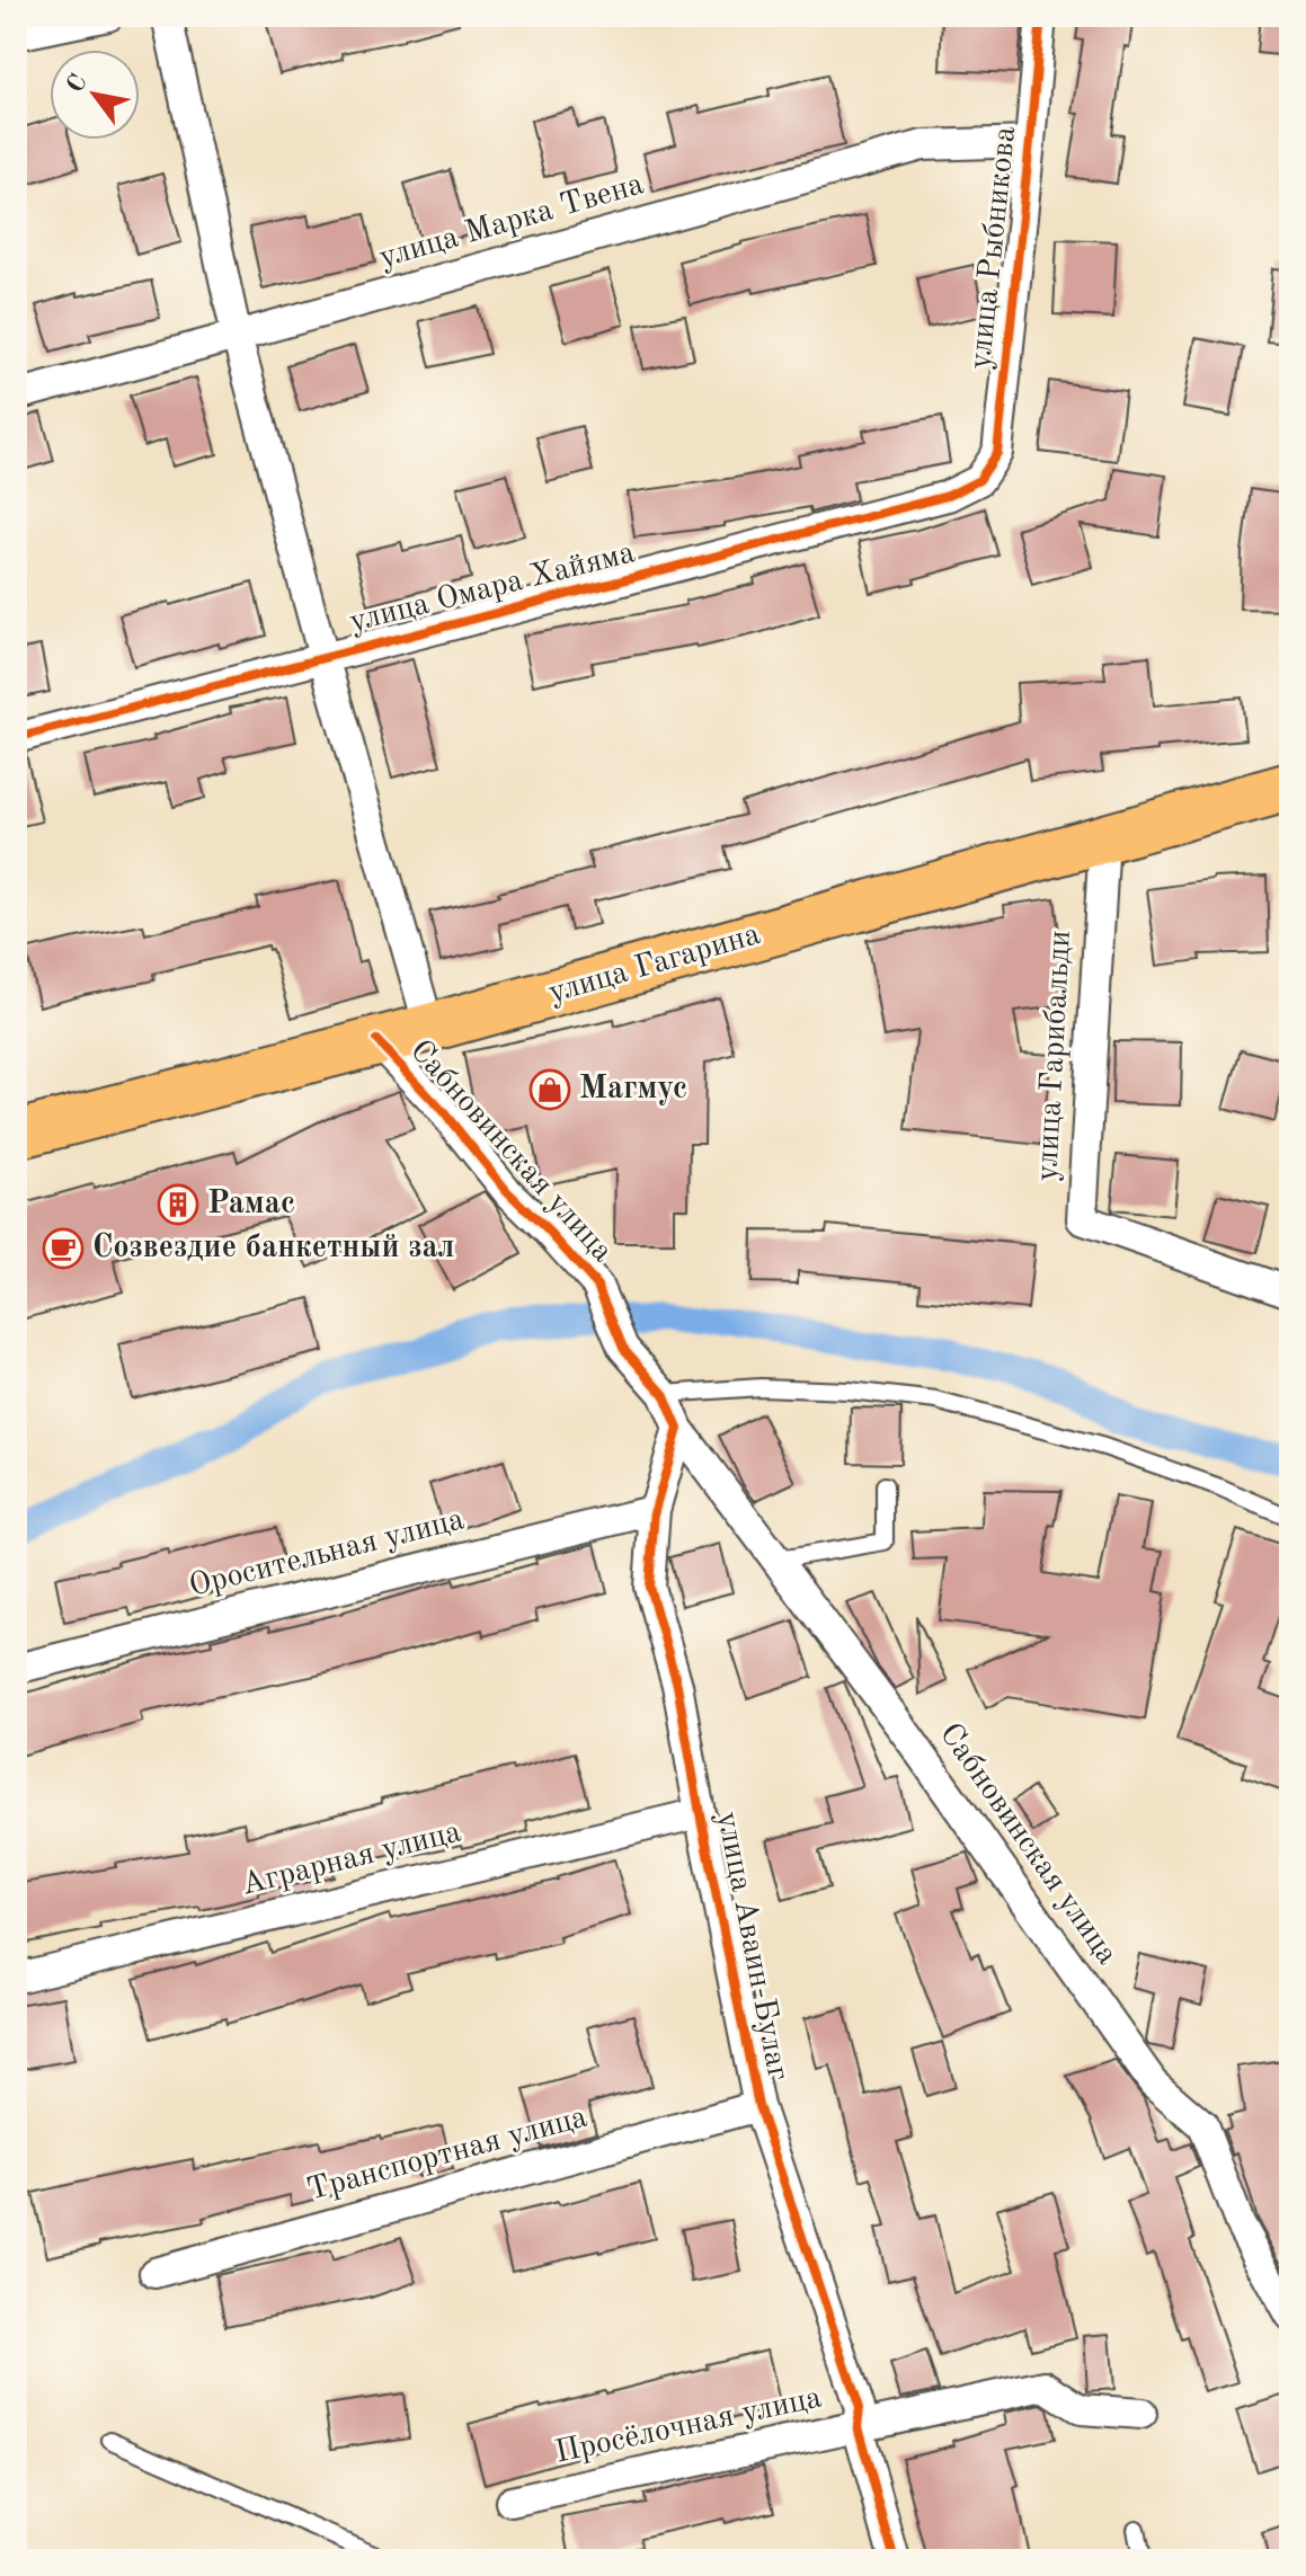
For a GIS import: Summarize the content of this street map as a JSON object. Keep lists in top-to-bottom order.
{
  "streets": {
    "main road": ["улица Гагарина"],
    "street": [
      "улица Марка Твена",
      "улица Рыбникова",
      "улица Омара Хайяма",
      "улица Гарибальди",
      "Сабновинская улица",
      "Оросительная улица",
      "Аграрная улица",
      "улица Аваин-Булаг",
      "Транспортная улица",
      "Просёлочная улица"
    ]
  },
  "crossings": [
    ["улица Марка Твена", "улица Рыбникова"],
    ["улица Рыбникова", "улица Омара Хайяма"],
    ["улица Гагарина", "улица Гарибальди"],
    ["улица Гагарина", "Сабновинская улица"],
    ["Сабновинская улица", "улица Аваин-Булаг"],
    ["Оросительная улица", "улица Аваин-Булаг"],
    ["Аграрная улица", "улица Аваин-Булаг"],
    ["улица Аваин-Булаг", "Транспортная улица"],
    ["улица Аваин-Булаг", "Просёлочная улица"]
  ],
  "places": {
    "shop": ["Магмус"],
    "building": ["Рамас"],
    "cafe": ["Созвездие банкетный зал"]
  },
  "north": "top left"
}
